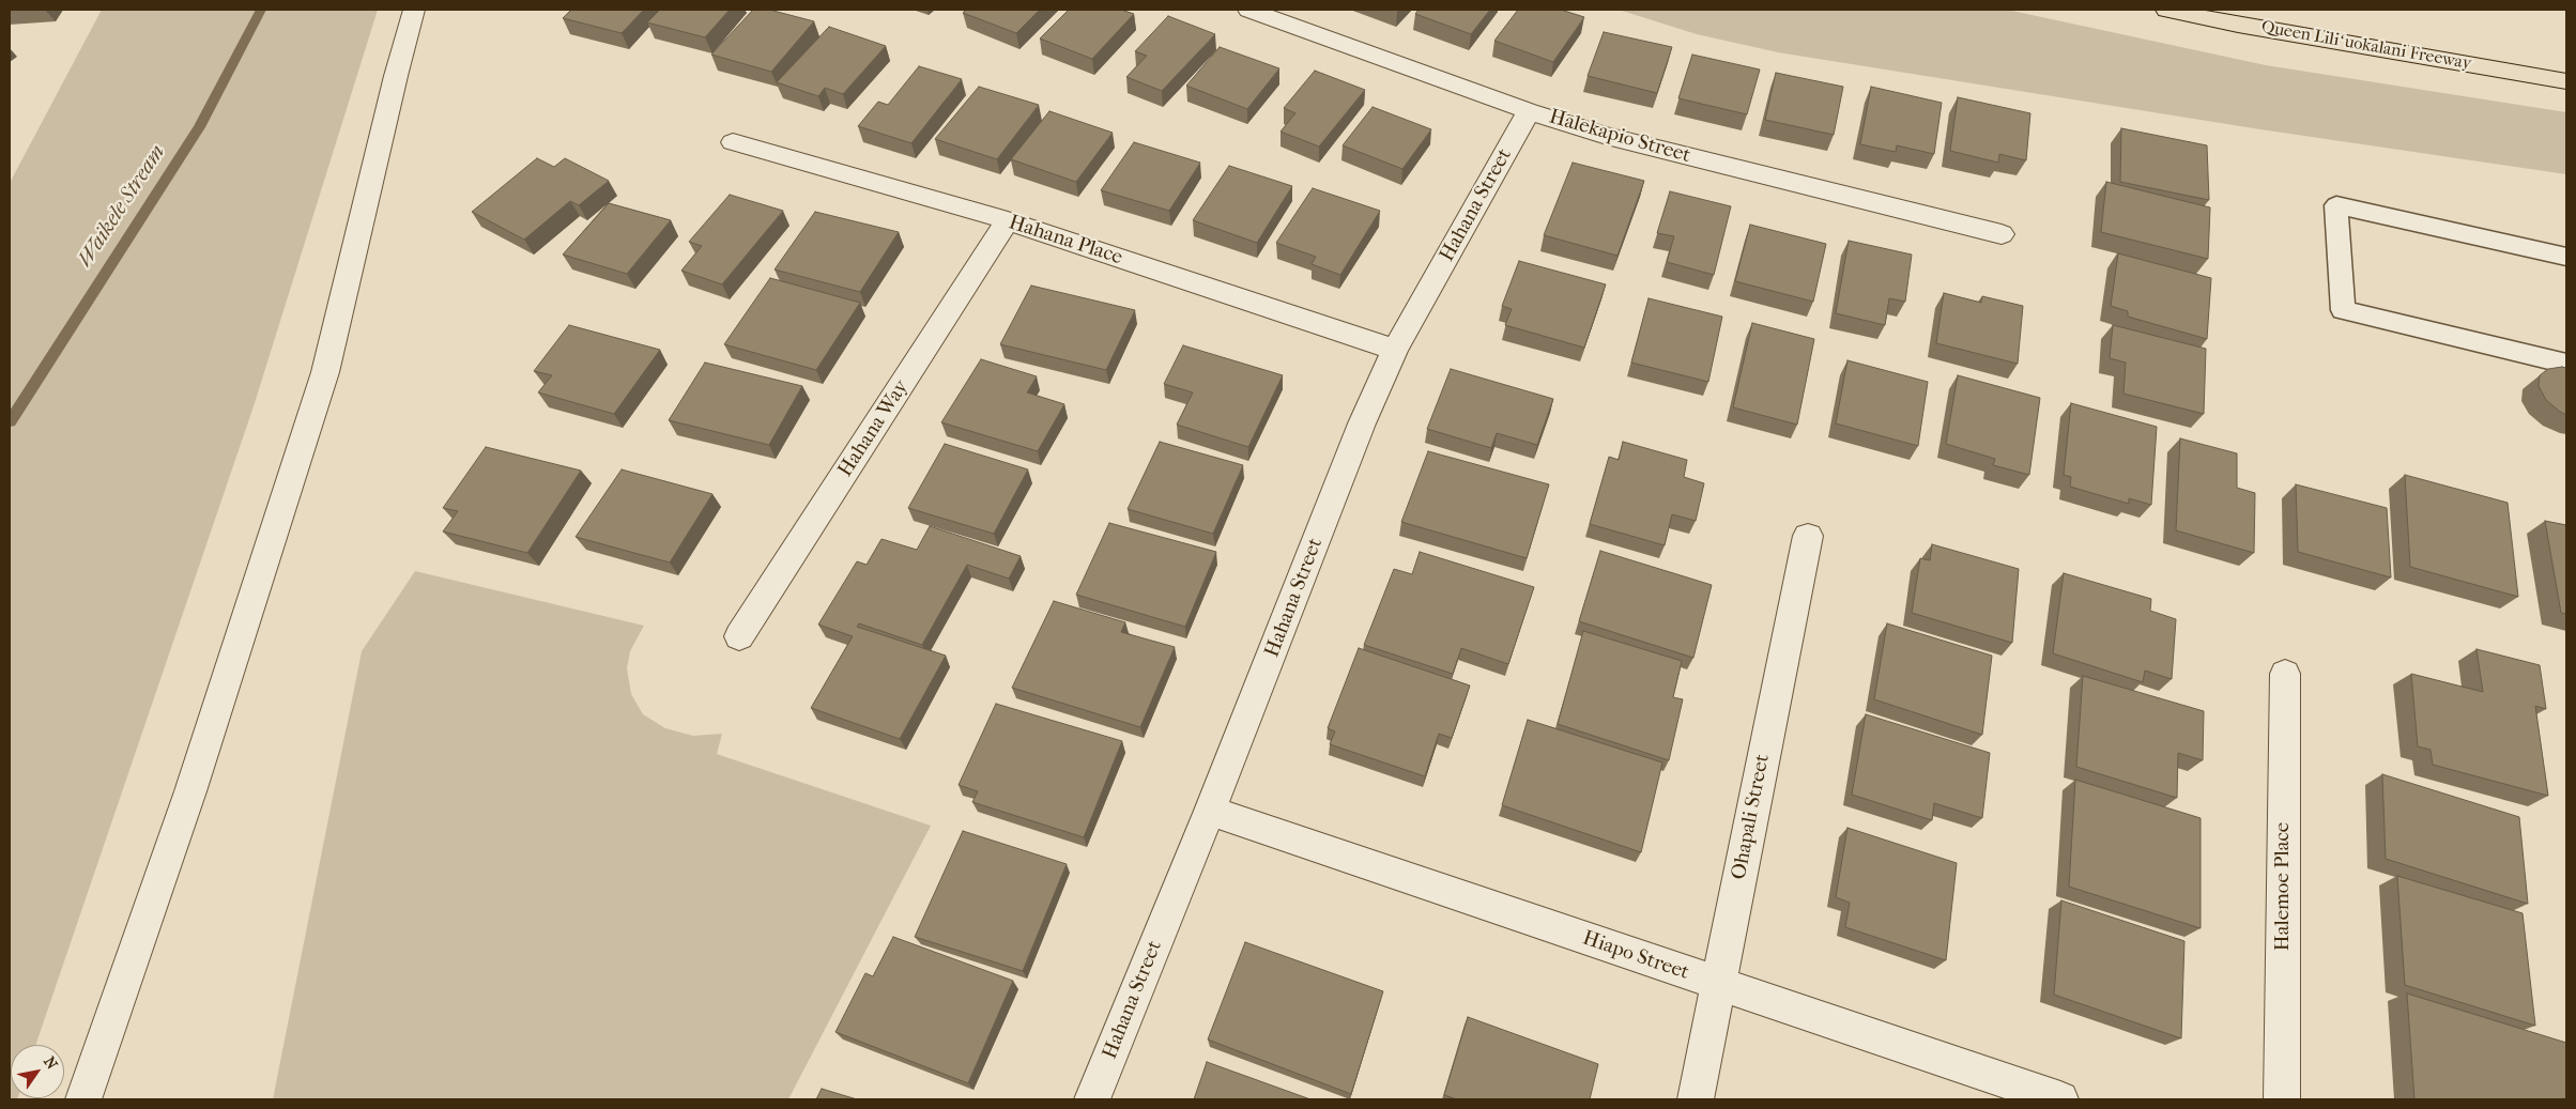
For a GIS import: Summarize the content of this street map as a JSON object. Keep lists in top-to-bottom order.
{
  "streets": {
    "highway": ["Queen Liliʻuokalani Freeway"],
    "street": [
      "Halekapio Street",
      "Hahana Street",
      "Hahana Place",
      "Hahana Way",
      "Ohapali Street",
      "Halemoe Place",
      "Hiapo Street"
    ]
  },
  "crossings": [
    ["Halekapio Street", "Hahana Street"],
    ["Hahana Street", "Hahana Place"],
    ["Hahana Street", "Hiapo Street"],
    ["Hahana Place", "Hahana Way"],
    ["Ohapali Street", "Hiapo Street"]
  ],
  "water": ["Waikele Stream"],
  "north": "top right"
}
